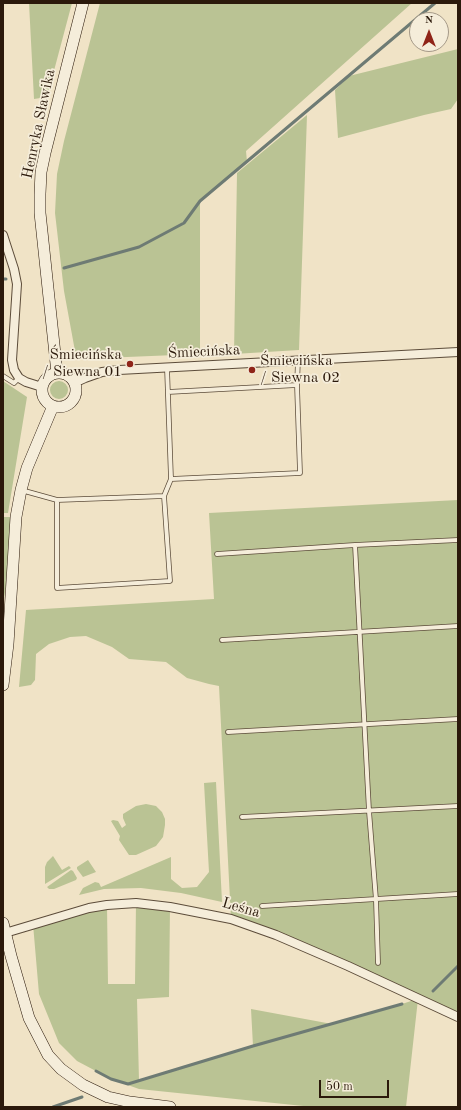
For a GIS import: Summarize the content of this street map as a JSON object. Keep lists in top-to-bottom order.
{
  "streets": {
    "main road": ["Henryka Sławika"],
    "street": ["Śmiecińska", "Leśna"]
  },
  "crossings": [
    ["Henryka Sławika", "Śmiecińska"]
  ],
  "places": ["Śmiecińska / Siewna 01", "Śmiecińska / Siewna 02"],
  "scale_bar": "50 m",
  "north": "top"
}
